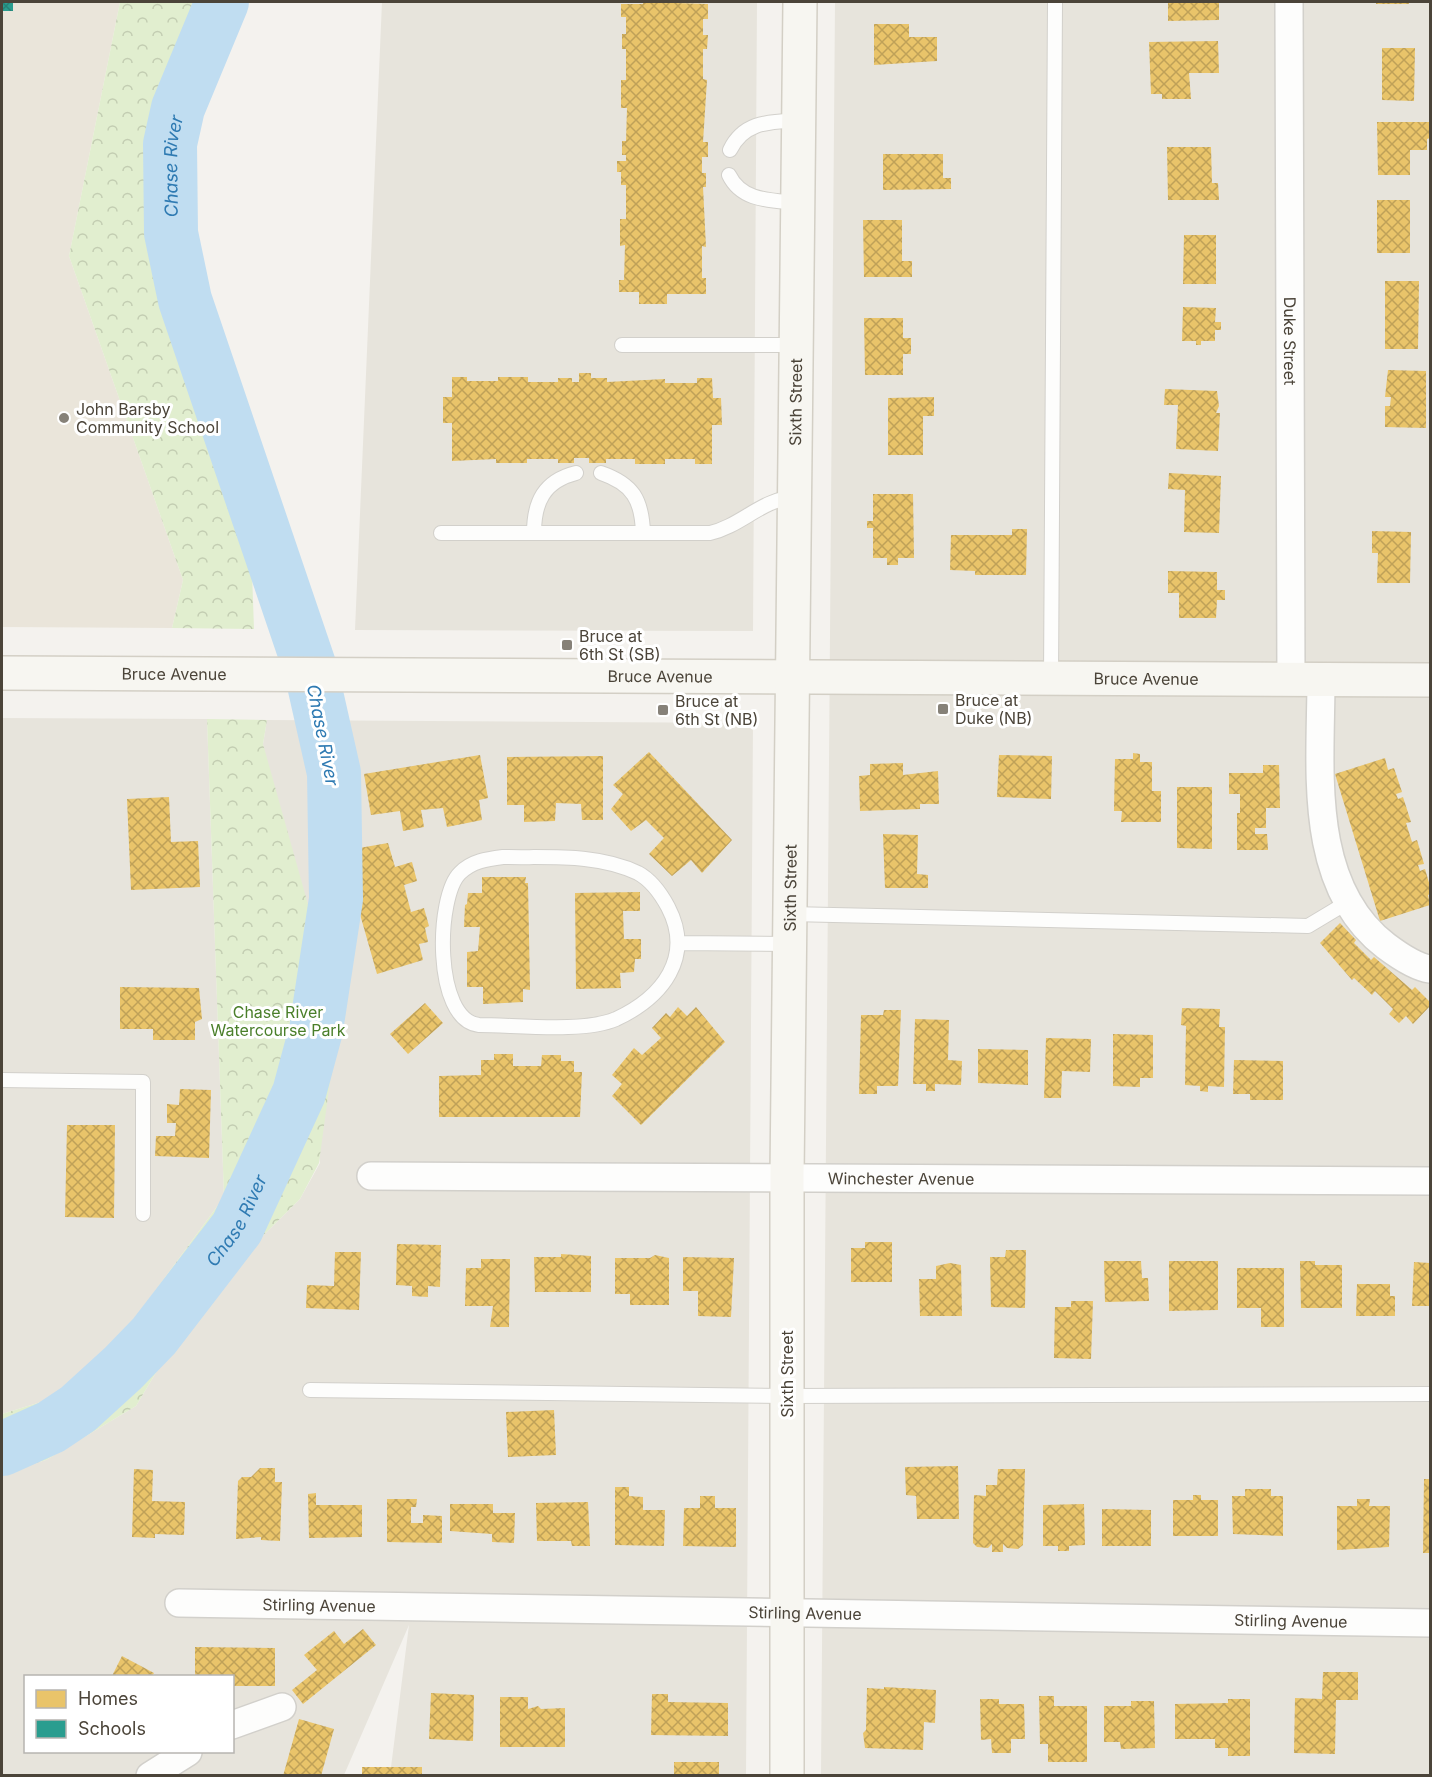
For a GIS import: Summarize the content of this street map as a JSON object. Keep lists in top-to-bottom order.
{
  "streets": {
    "street": [
      "Duke Street",
      "Sixth Street",
      "Bruce Avenue",
      "Winchester Avenue",
      "Stirling Avenue"
    ]
  },
  "crossings": [
    ["Duke Street", "Bruce Avenue"],
    ["Sixth Street", "Bruce Avenue"],
    ["Sixth Street", "Winchester Avenue"],
    ["Sixth Street", "Stirling Avenue"]
  ],
  "water": ["Chase River"],
  "parks": ["Chase River Watercourse Park"],
  "places": {
    "other": ["John Barsby Community School"],
    "transit": ["Bruce at 6th St (SB)", "Bruce at Duke (NB)", "Bruce at 6th St (NB)"]
  },
  "legend": ["Homes", "Schools"]
}
